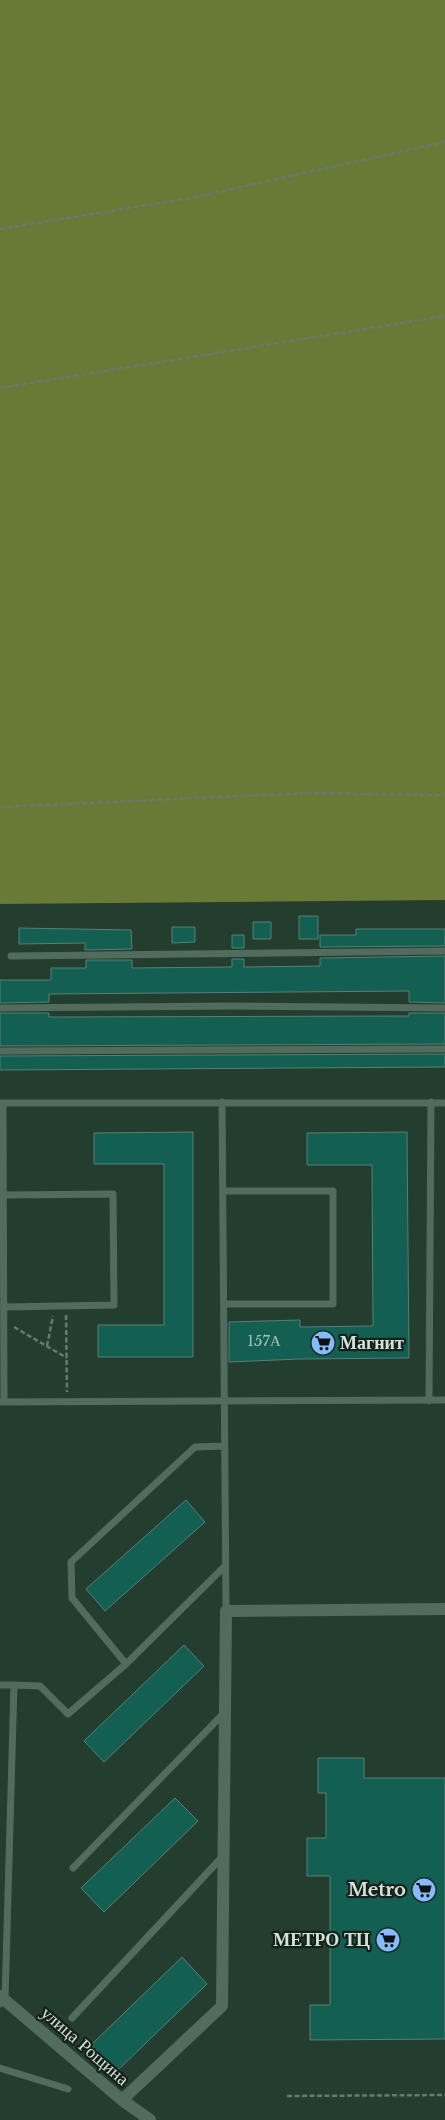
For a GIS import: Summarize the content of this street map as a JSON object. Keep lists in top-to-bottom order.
{
  "streets": {
    "street": ["улица Рощина"]
  },
  "places": {
    "supermarket": ["Магнит", "Metro", "МЕТРО ТЦ"]
  },
  "house_numbers": ["157А"]
}
